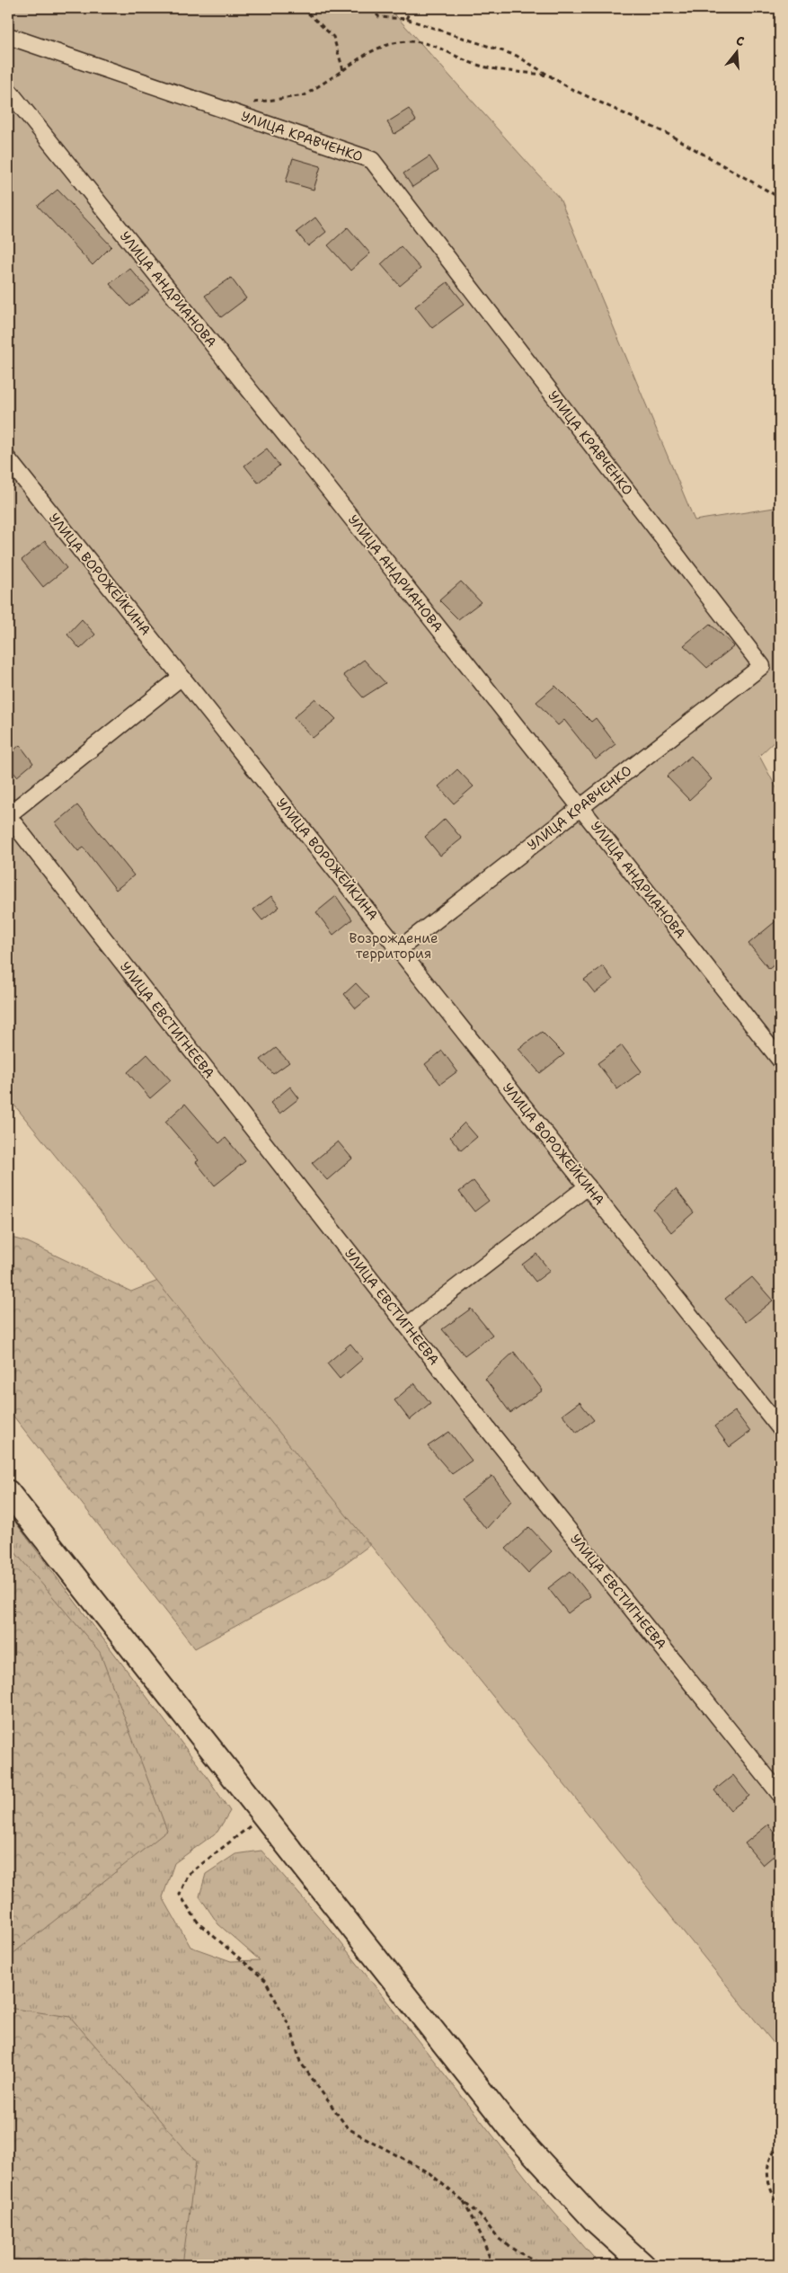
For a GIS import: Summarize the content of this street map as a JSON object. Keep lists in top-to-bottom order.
{
  "streets": {
    "street": [
      "УЛИЦА КРАВЧЕНКО",
      "УЛИЦА АНДРИАНОВА",
      "УЛИЦА ВОРОЖЕЙКИНА",
      "УЛИЦА ЕВСТИГНЕЕВА"
    ]
  },
  "crossings": [
    ["УЛИЦА КРАВЧЕНКО", "УЛИЦА АНДРИАНОВА"],
    ["УЛИЦА КРАВЧЕНКО", "УЛИЦА ВОРОЖЕЙКИНА"]
  ],
  "parks": ["Возрождение территория"],
  "north": "top"
}
